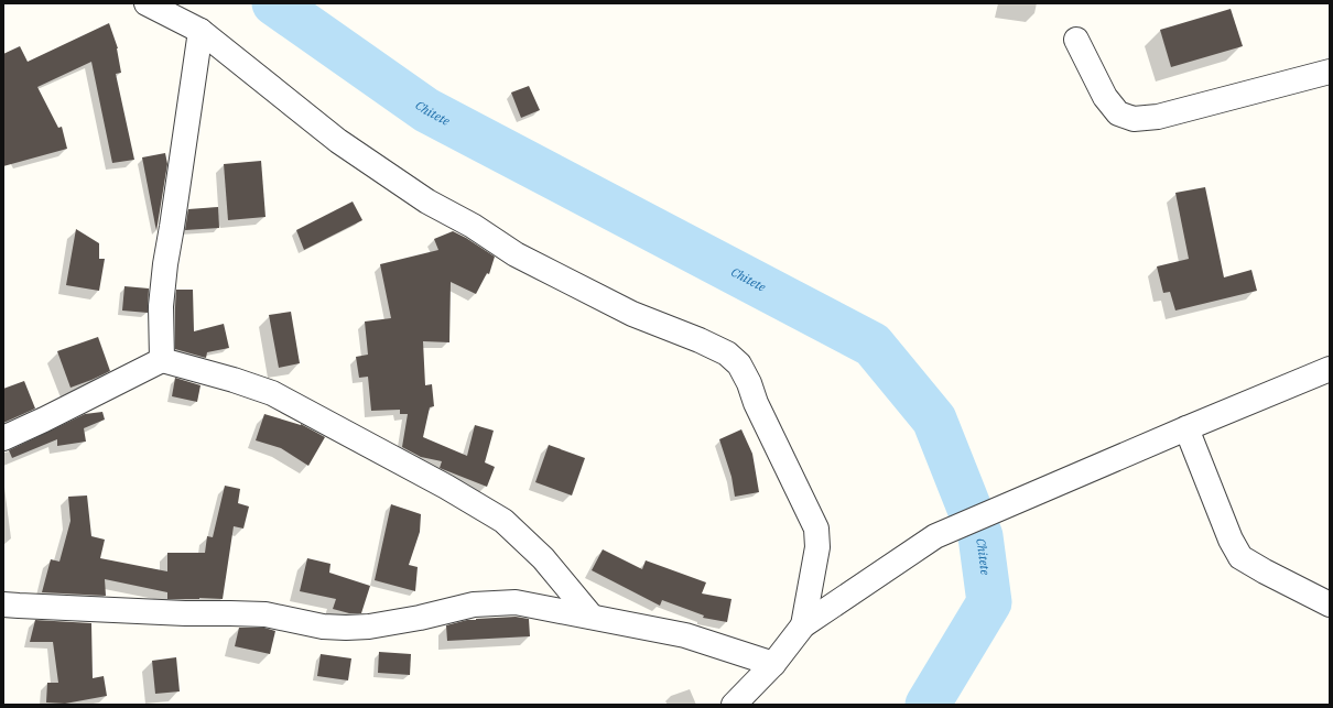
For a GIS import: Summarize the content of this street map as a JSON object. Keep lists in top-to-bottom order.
{
  "water": ["Chitete"]
}
